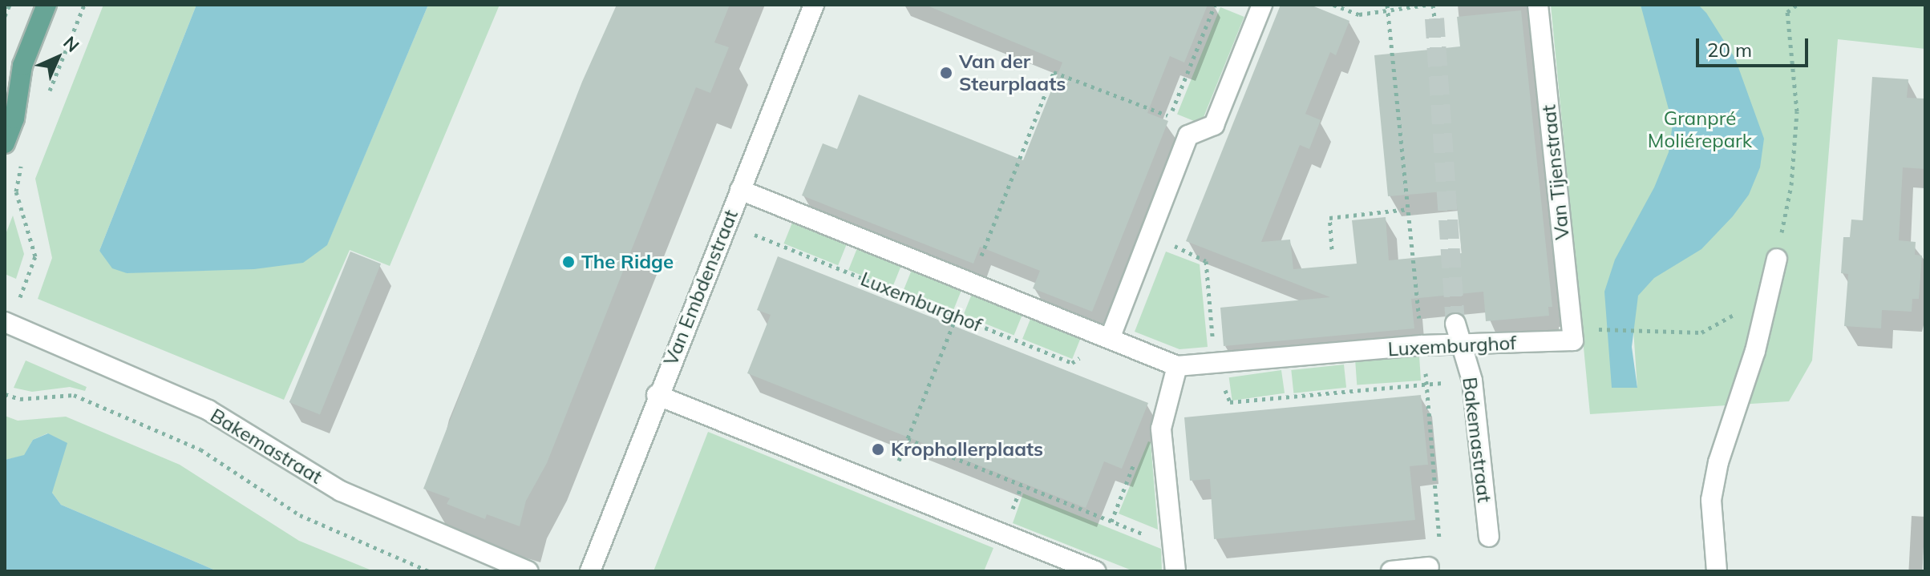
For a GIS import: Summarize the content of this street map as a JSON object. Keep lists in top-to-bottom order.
{
  "streets": {
    "street": [
      "Van Tijenstraat",
      "Van Embdenstraat",
      "Luxemburghof",
      "Bakemastraat"
    ]
  },
  "crossings": [
    ["Van Tijenstraat", "Luxemburghof"],
    ["Van Embdenstraat", "Luxemburghof"],
    ["Luxemburghof", "Bakemastraat"]
  ],
  "parks": ["Granpré Moliérepark"],
  "places": ["Van der Steurplaats", "The Ridge", "Krophollerplaats"],
  "scale_bar": "20 m",
  "north": "top right"
}
